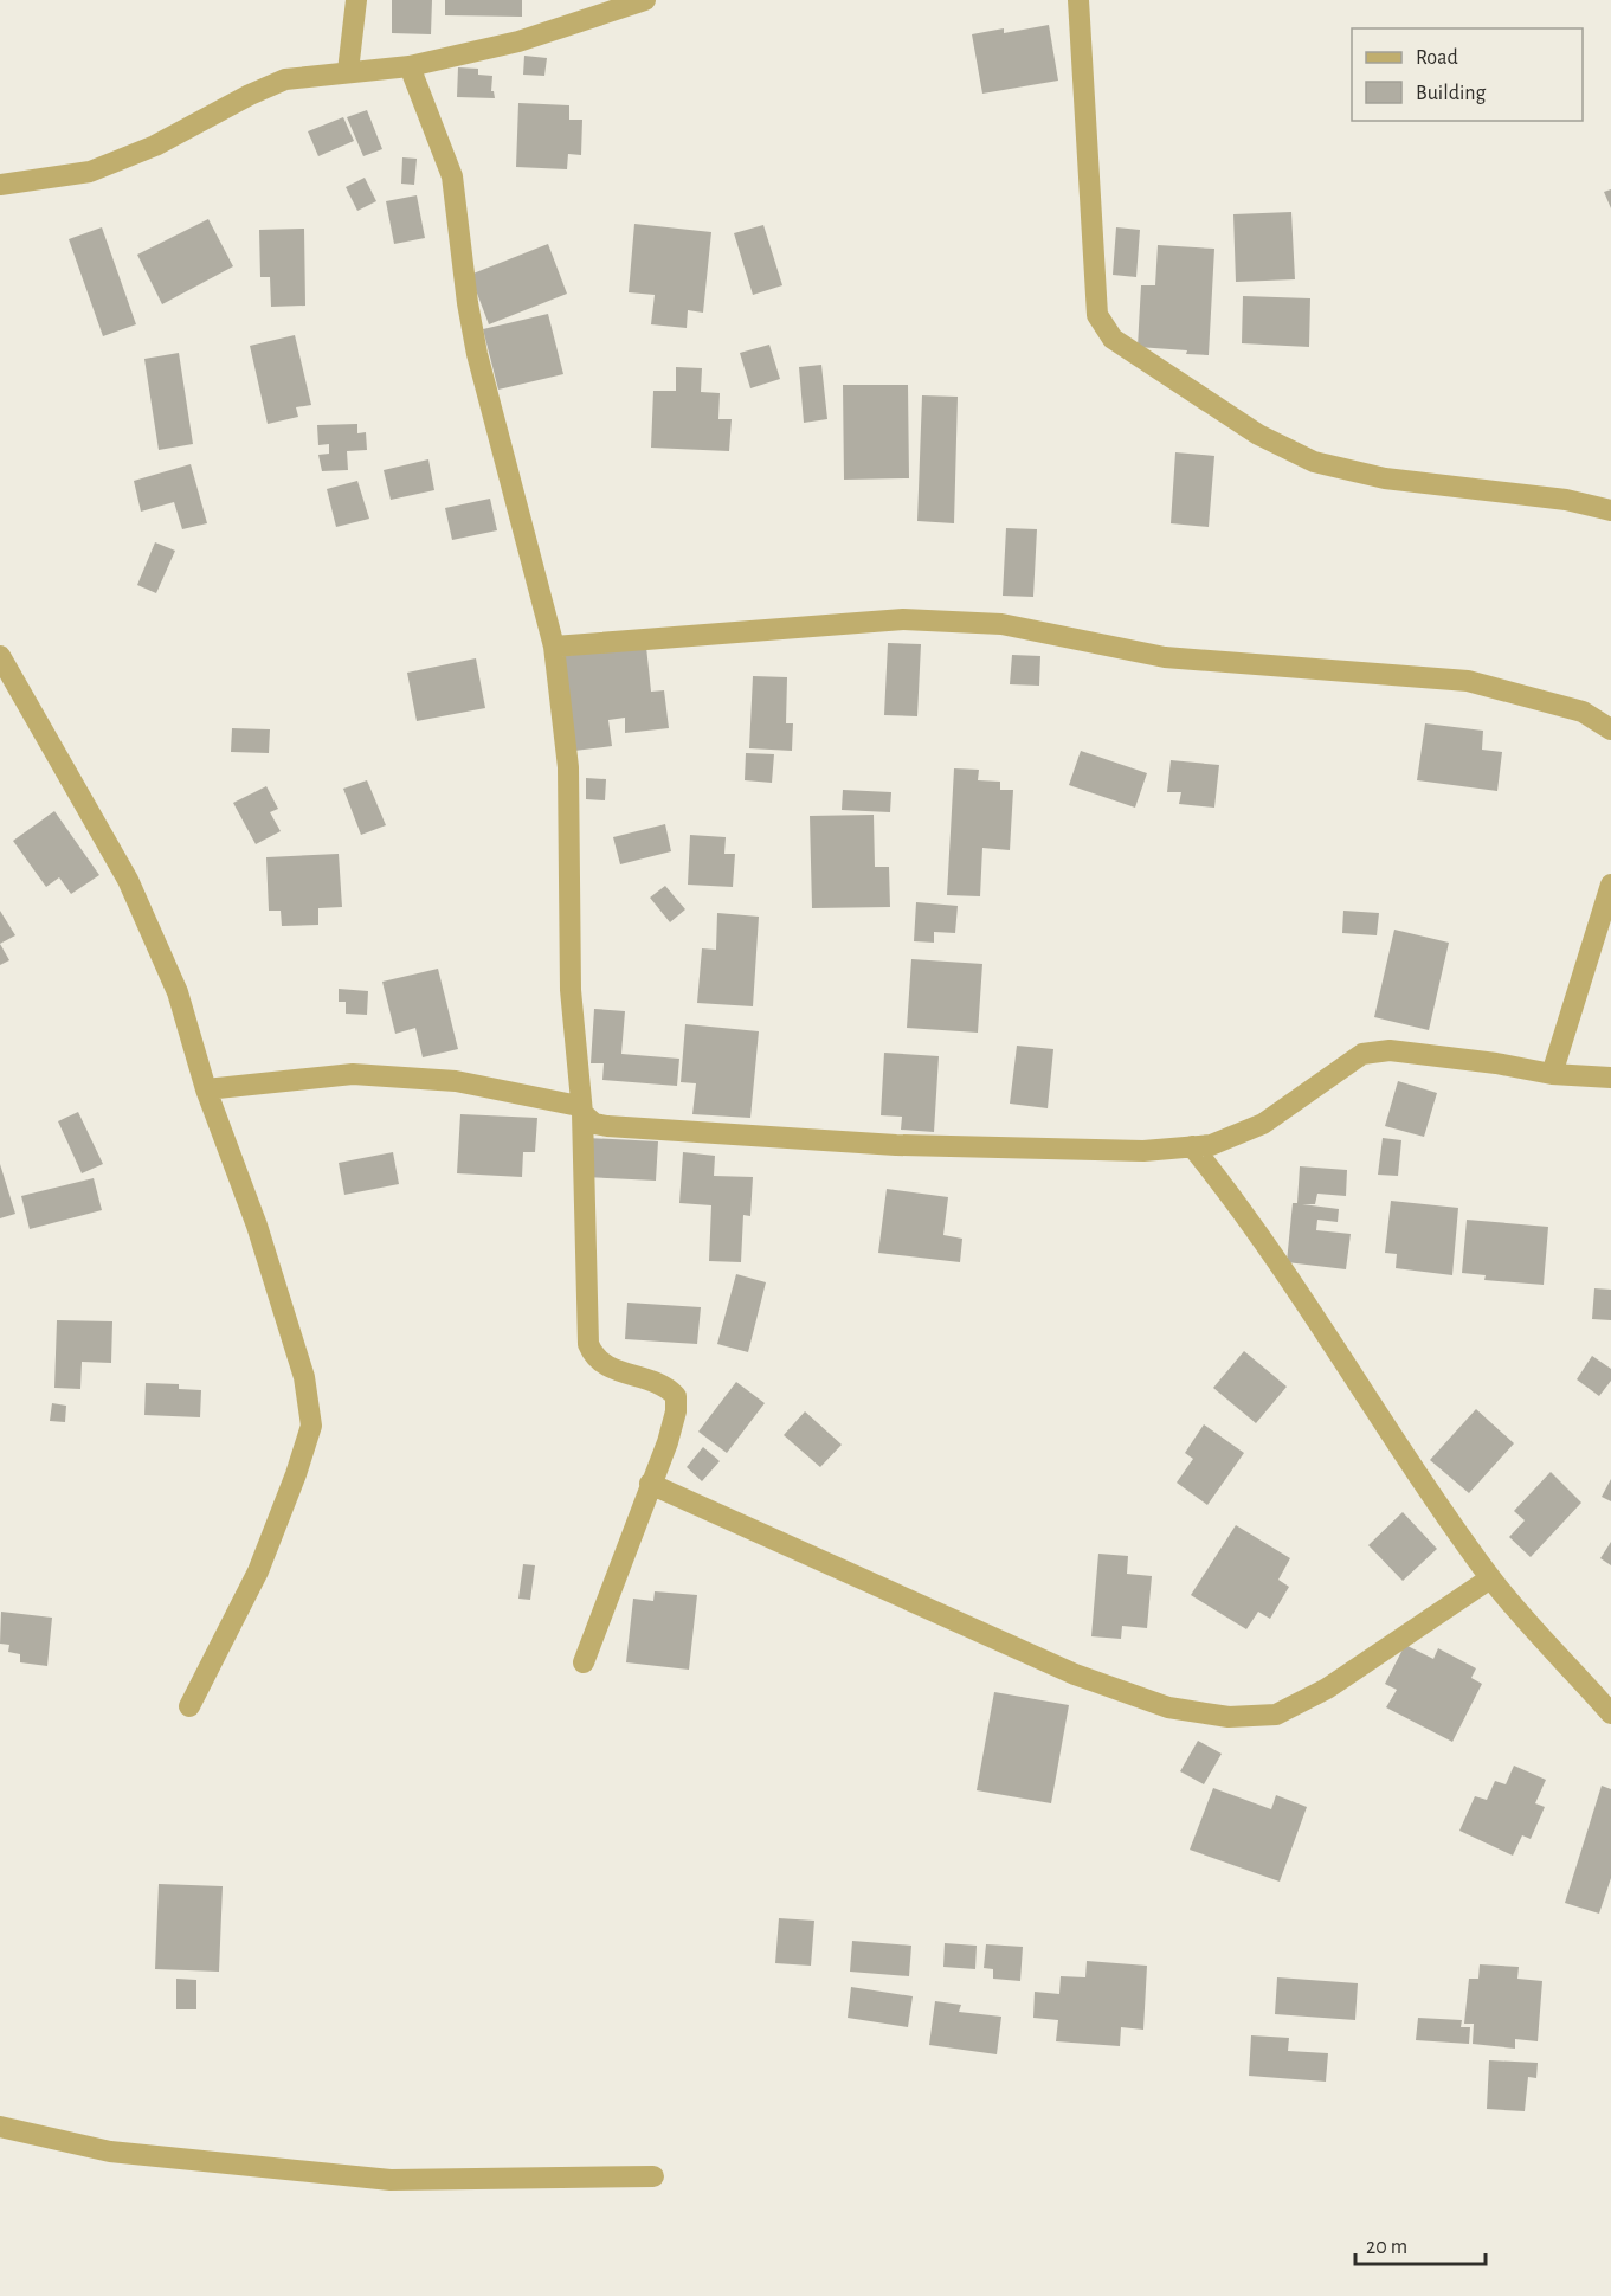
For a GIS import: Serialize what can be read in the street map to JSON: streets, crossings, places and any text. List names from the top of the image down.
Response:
{
  "legend": ["Road", "Building"],
  "scale_bar": "20 m"
}
